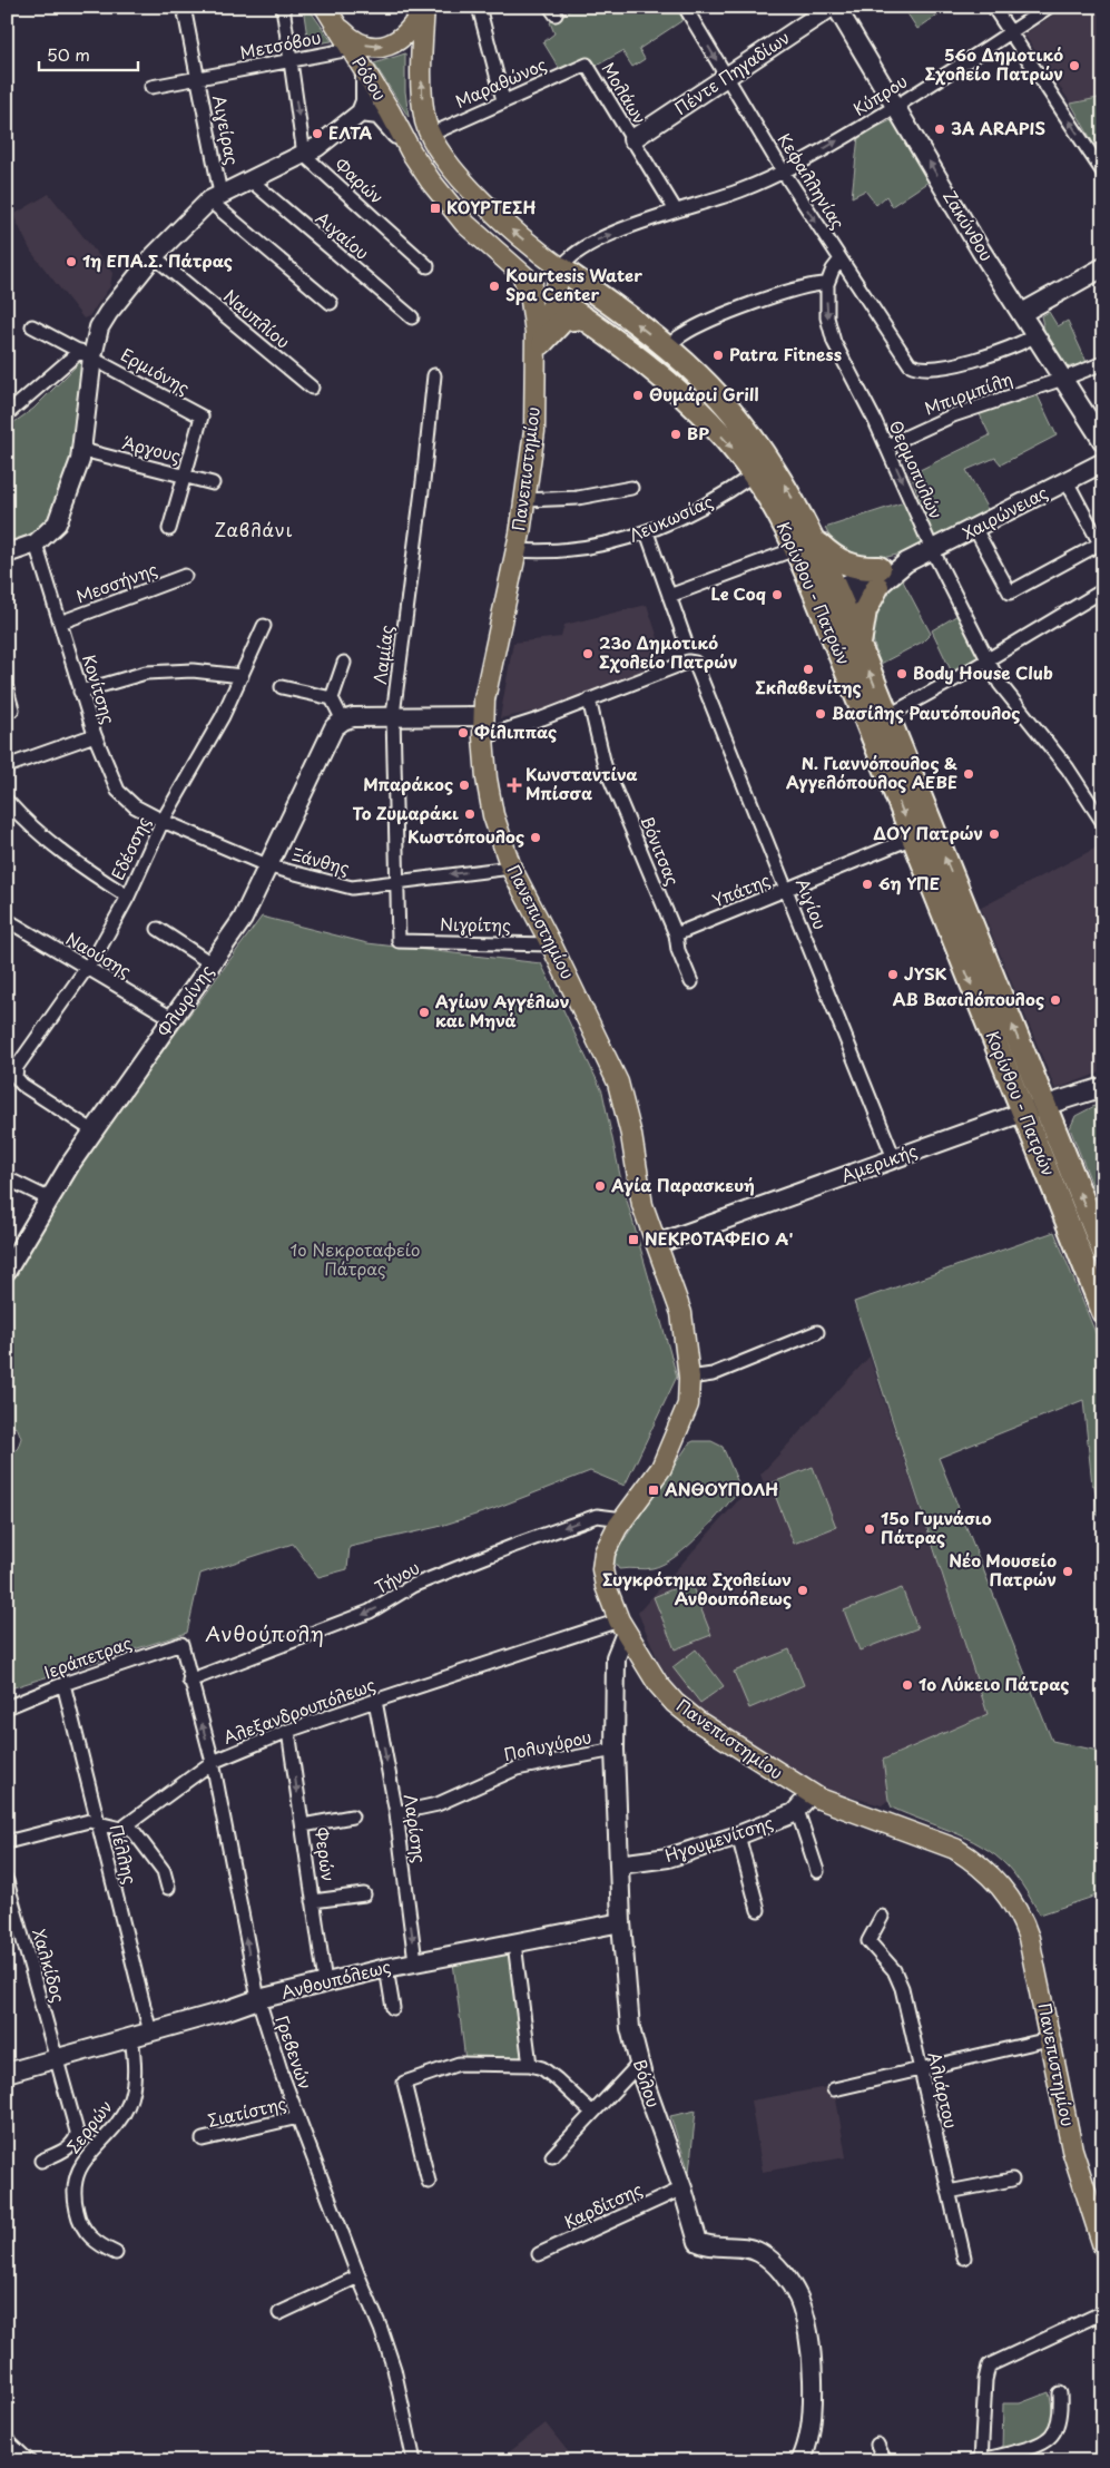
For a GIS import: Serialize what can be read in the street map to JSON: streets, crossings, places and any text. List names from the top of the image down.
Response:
{
  "streets": {
    "highway": ["Κορίνθου - Πατρών"],
    "main road": ["Ρόδου", "Πανεπιστημίου"],
    "street": [
      "Μετσόβου",
      "Πέντε Πηγαδίων",
      "Μαραθώνος",
      "Μολάων",
      "Κύπρου",
      "Αιγείρας",
      "Φαρών",
      "Κεφαλληνίας",
      "Ζακύνθου",
      "Αιγαίου",
      "Ναυπλίου",
      "Ερμιόνης",
      "Μπιρμπίλη",
      "Άργους",
      "Θερμοπυλών",
      "Χαιρώνειας",
      "Λευκωσίας",
      "Μεσσήνης",
      "Λαμίας",
      "Κονίτσης",
      "Εδέσσης",
      "Βόνιτσας",
      "Ξάνθης",
      "Υπάτης",
      "Αιγίου",
      "Νιγρίτης",
      "Ναούσης",
      "Φλωρίνης",
      "Αμερικής",
      "Τήνου",
      "Ιεράπετρας",
      "Αλεξανδρουπόλεως",
      "Πολυγύρου",
      "Λαρίσης",
      "Ηγουμενίτσης",
      "Πέλλης",
      "Φερών",
      "Χαλκίδος",
      "Ανθουπόλεως",
      "Γρεβενών",
      "Βόλου",
      "Αλιάρτου",
      "Σιατίστης",
      "Σερρών",
      "Καρδίτσης"
    ]
  },
  "crossings": [
    ["Μετσόβου", "Ρόδου"],
    ["Μετσόβου", "Αιγείρας"],
    ["Πέντε Πηγαδίων", "Μολάων"],
    ["Πέντε Πηγαδίων", "Κεφαλληνίας"],
    ["Μαραθώνος", "Μολάων"],
    ["Κύπρου", "Κεφαλληνίας"],
    ["Κύπρου", "Ζακύνθου"],
    ["Κεφαλληνίας", "Ζακύνθου"],
    ["Κεφαλληνίας", "Θερμοπυλών"],
    ["Ζακύνθου", "Μπιρμπίλη"],
    ["Ερμιόνης", "Άργους"],
    ["Μπιρμπίλη", "Θερμοπυλών"],
    ["Πανεπιστημίου", "Λευκωσίας"],
    ["Πανεπιστημίου", "Κορίνθου - Πατρών"],
    ["Πανεπιστημίου", "Ξάνθης"],
    ["Πανεπιστημίου", "Νιγρίτης"],
    ["Πανεπιστημίου", "Αμερικής"],
    ["Πανεπιστημίου", "Τήνου"],
    ["Πανεπιστημίου", "Αλεξανδρουπόλεως"],
    ["Πανεπιστημίου", "Ηγουμενίτσης"],
    ["Πανεπιστημίου", "Βόλου"],
    ["Θερμοπυλών", "Χαιρώνειας"],
    ["Χαιρώνειας", "Κορίνθου - Πατρών"],
    ["Λευκωσίας", "Κορίνθου - Πατρών"],
    ["Μεσσήνης", "Κονίτσης"],
    ["Κορίνθου - Πατρών", "Υπάτης"],
    ["Κορίνθου - Πατρών", "Αμερικής"],
    ["Λαμίας", "Ξάνθης"],
    ["Λαμίας", "Νιγρίτης"],
    ["Κονίτσης", "Εδέσσης"],
    ["Κονίτσης", "Ξάνθης"],
    ["Εδέσσης", "Ξάνθης"],
    ["Εδέσσης", "Ναούσης"],
    ["Εδέσσης", "Φλωρίνης"],
    ["Βόνιτσας", "Υπάτης"],
    ["Βόνιτσας", "Αιγίου"],
    ["Ξάνθης", "Φλωρίνης"],
    ["Υπάτης", "Αιγίου"],
    ["Αιγίου", "Αμερικής"],
    ["Ναούσης", "Φλωρίνης"],
    ["Τήνου", "Γρεβενών"],
    ["Ιεράπετρας", "Πέλλης"],
    ["Ιεράπετρας", "Γρεβενών"],
    ["Αλεξανδρουπόλεως", "Λαρίσης"],
    ["Αλεξανδρουπόλεως", "Φερών"],
    ["Αλεξανδρουπόλεως", "Γρεβενών"],
    ["Αλεξανδρουπόλεως", "Βόλου"],
    ["Πολυγύρου", "Λαρίσης"],
    ["Πολυγύρου", "Βόλου"],
    ["Λαρίσης", "Ανθουπόλεως"],
    ["Ηγουμενίτσης", "Βόλου"],
    ["Πέλλης", "Ανθουπόλεως"],
    ["Φερών", "Ανθουπόλεως"],
    ["Χαλκίδος", "Ανθουπόλεως"],
    ["Ανθουπόλεως", "Γρεβενών"],
    ["Ανθουπόλεως", "Βόλου"],
    ["Ανθουπόλεως", "Σερρών"],
    ["Γρεβενών", "Σιατίστης"],
    ["Βόλου", "Καρδίτσης"]
  ],
  "one_way": [
    "Κύπρου",
    "Θερμοπυλών",
    "Τήνου",
    "Λαρίσης",
    "Φερών",
    "Γρεβενών"
  ],
  "districts": ["Ζαβλάνι", "Ανθούπολη"],
  "parks": ["1o Νεκροταφείο Πάτρας"],
  "places": {
    "other": [
      "56ο Δημοτικό Σχολείο Πατρών",
      "3A ARAPIS",
      "ΕΛΤΑ",
      "1η ΕΠΑ.Σ. Πάτρας",
      "Kourtesis Water Spa Center",
      "Patra Fitness",
      "Θυμάριi Grill",
      "BP",
      "Le Coq",
      "23ο Δημοτικό Σχολείο Πατρών",
      "Σκλαβενίτης",
      "Body House Club",
      "Βασίλης Ραυτόπουλος",
      "Φίλιππας",
      "Ν. Γιαννόπουλος & Αγγελόπουλος ΑΕΒΕ",
      "Μπαράκος",
      "Το Ζυμαράκι",
      "ΔΟΥ Πατρών",
      "Κωστόπουλος",
      "6η ΥΠΕ",
      "JYSK",
      "ΑΒ Βασιλόπουλος",
      "Αγίων Αγγέλων και Μηνά",
      "Αγία Παρασκευή",
      "15ο Γυμνάσιο Πάτρας",
      "Νέο Μουσείο Πατρών",
      "Συγκρότημα Σχολείων Ανθουπόλεως",
      "1ο Λύκειο Πάτρας"
    ],
    "transit": ["ΚΟΥΡΤΕΣΗ", "ΝΕΚΡΟΤΑΦΕΙΟ Α'", "ΑΝΘΟΥΠΟΛΗ"],
    "health": ["Κωνσταντίνα Μπίσσα"]
  },
  "scale_bar": "50 m"
}
